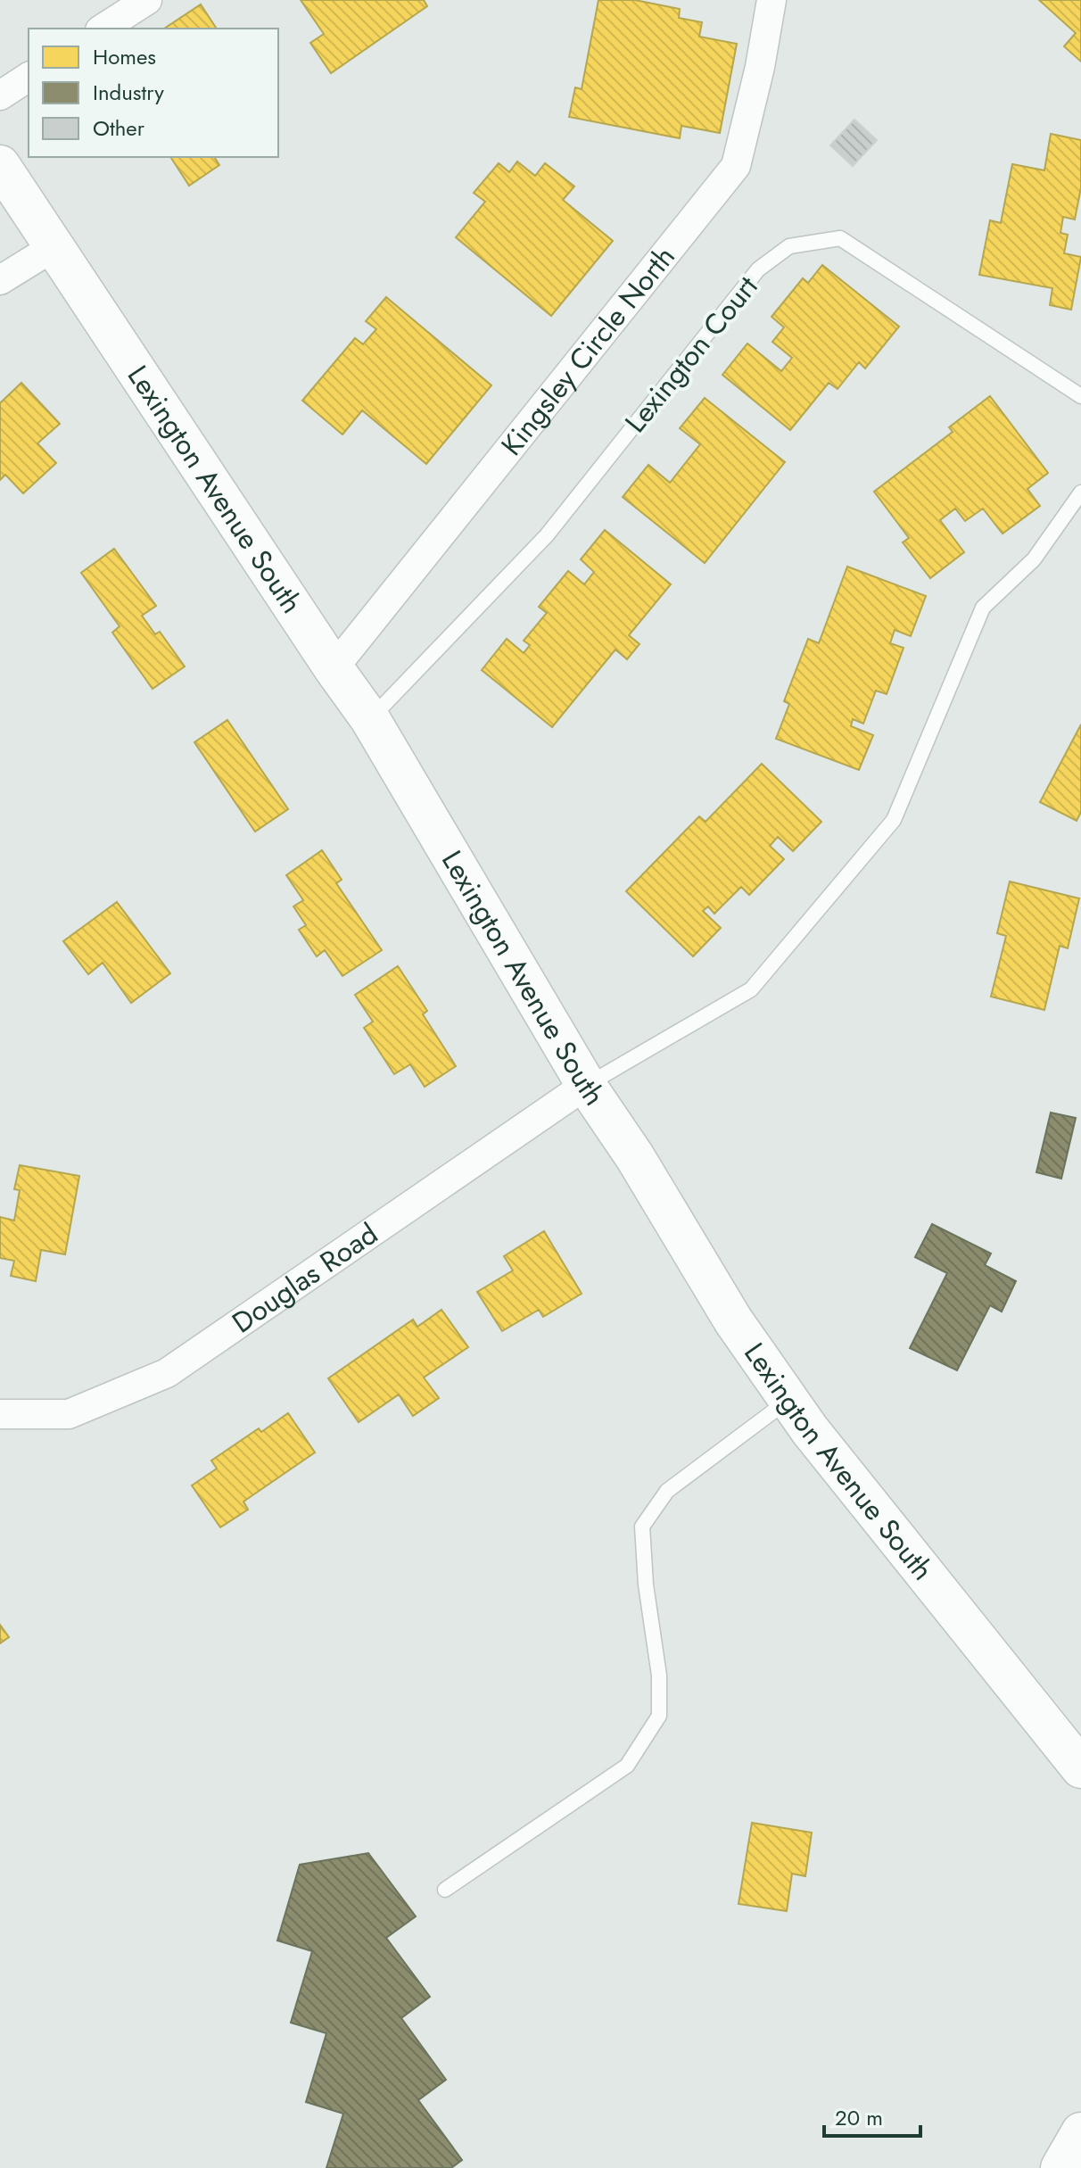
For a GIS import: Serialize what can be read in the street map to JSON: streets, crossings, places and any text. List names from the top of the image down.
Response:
{
  "streets": {
    "street": ["Kingsley Circle North", "Lexington Avenue South", "Douglas Road"],
    "lane": ["Lexington Court"]
  },
  "crossings": [
    ["Kingsley Circle North", "Lexington Avenue South"],
    ["Lexington Court", "Lexington Avenue South"],
    ["Lexington Avenue South", "Douglas Road"]
  ],
  "legend": ["Homes", "Industry", "Other"],
  "scale_bar": "20 m"
}
